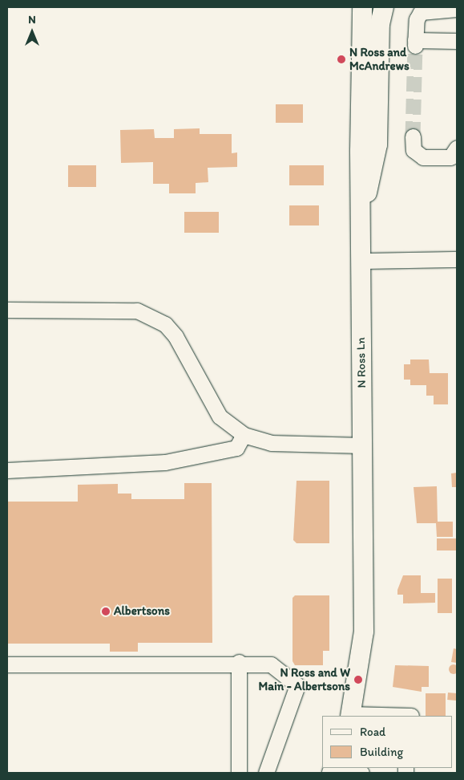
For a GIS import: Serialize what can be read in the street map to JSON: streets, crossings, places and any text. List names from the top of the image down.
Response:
{
  "streets": {
    "main road": ["N Ross Ln"]
  },
  "places": ["N Ross and McAndrews", "Albertsons", "N Ross and W Main - Albertsons"],
  "legend": ["Road", "Building"],
  "north": "top"
}
